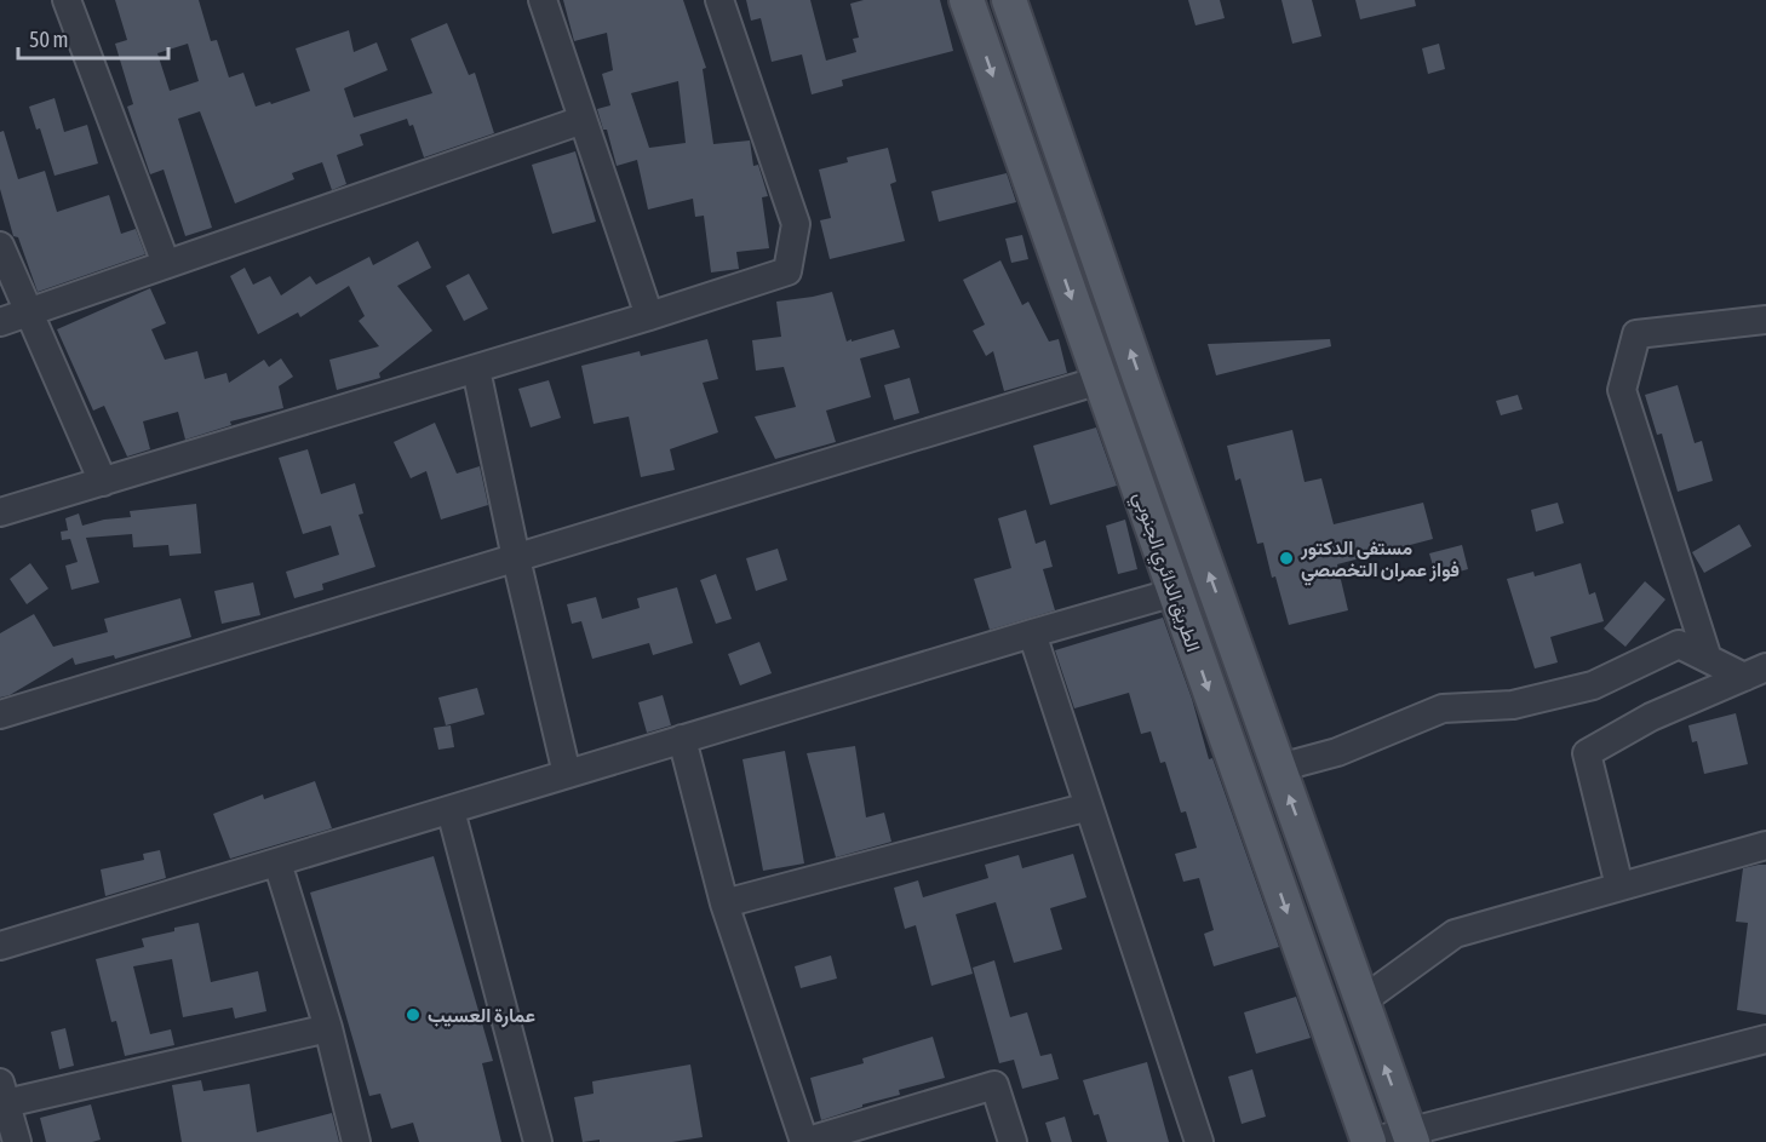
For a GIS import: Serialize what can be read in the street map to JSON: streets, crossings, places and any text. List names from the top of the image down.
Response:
{
  "streets": {
    "main road": ["الطريق الدائري الجنوبي"]
  },
  "places": ["مستفى الدكتور فواز عمران التخصصي", "عمارة العسيب"],
  "scale_bar": "50 m"
}
